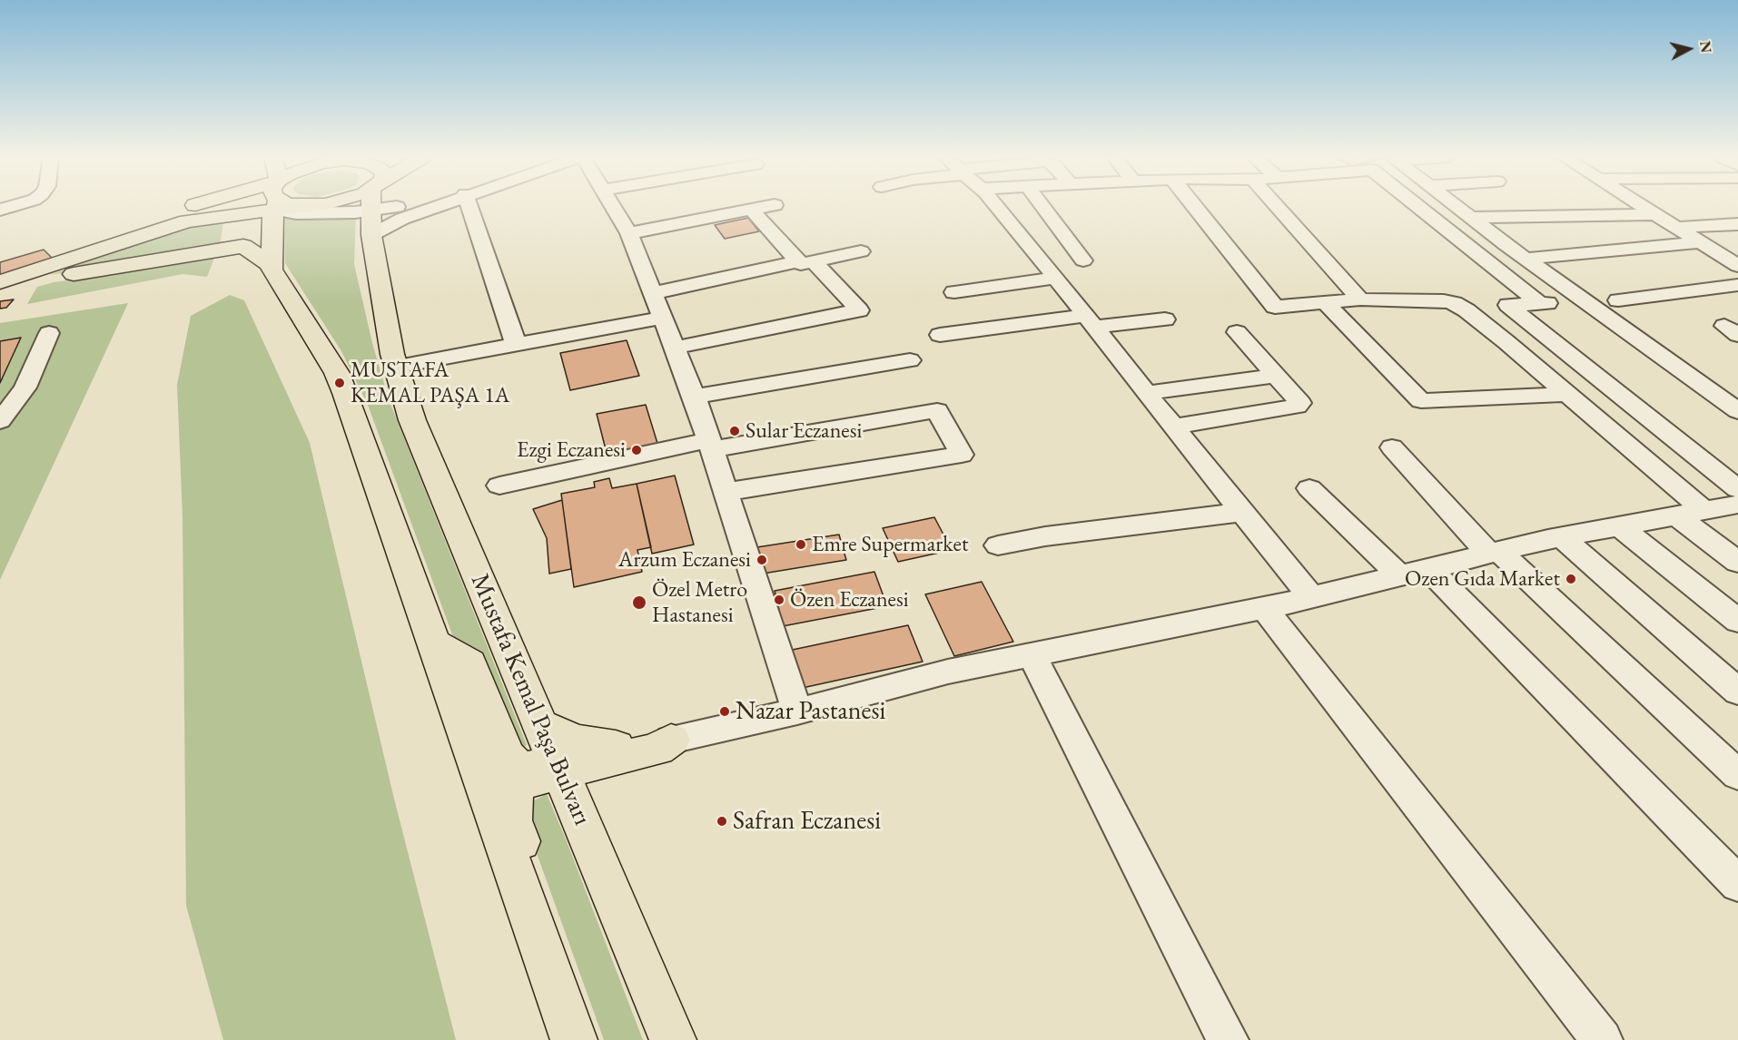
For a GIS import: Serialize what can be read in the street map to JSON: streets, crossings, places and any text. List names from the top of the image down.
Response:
{
  "streets": {
    "main road": ["Mustafa Kemal Paşa Bulvarı"]
  },
  "places": [
    "MUSTAFA KEMAL PAŞA 1A",
    "Sular Eczanesi",
    "Ezgi Eczanesi",
    "Emre Supermarket",
    "Arzum Eczanesi",
    "Ozen Gıda Market",
    "Özen Eczanesi",
    "Özel Metro Hastanesi",
    "Nazar Pastanesi",
    "Safran Eczanesi"
  ],
  "north": "right"
}
